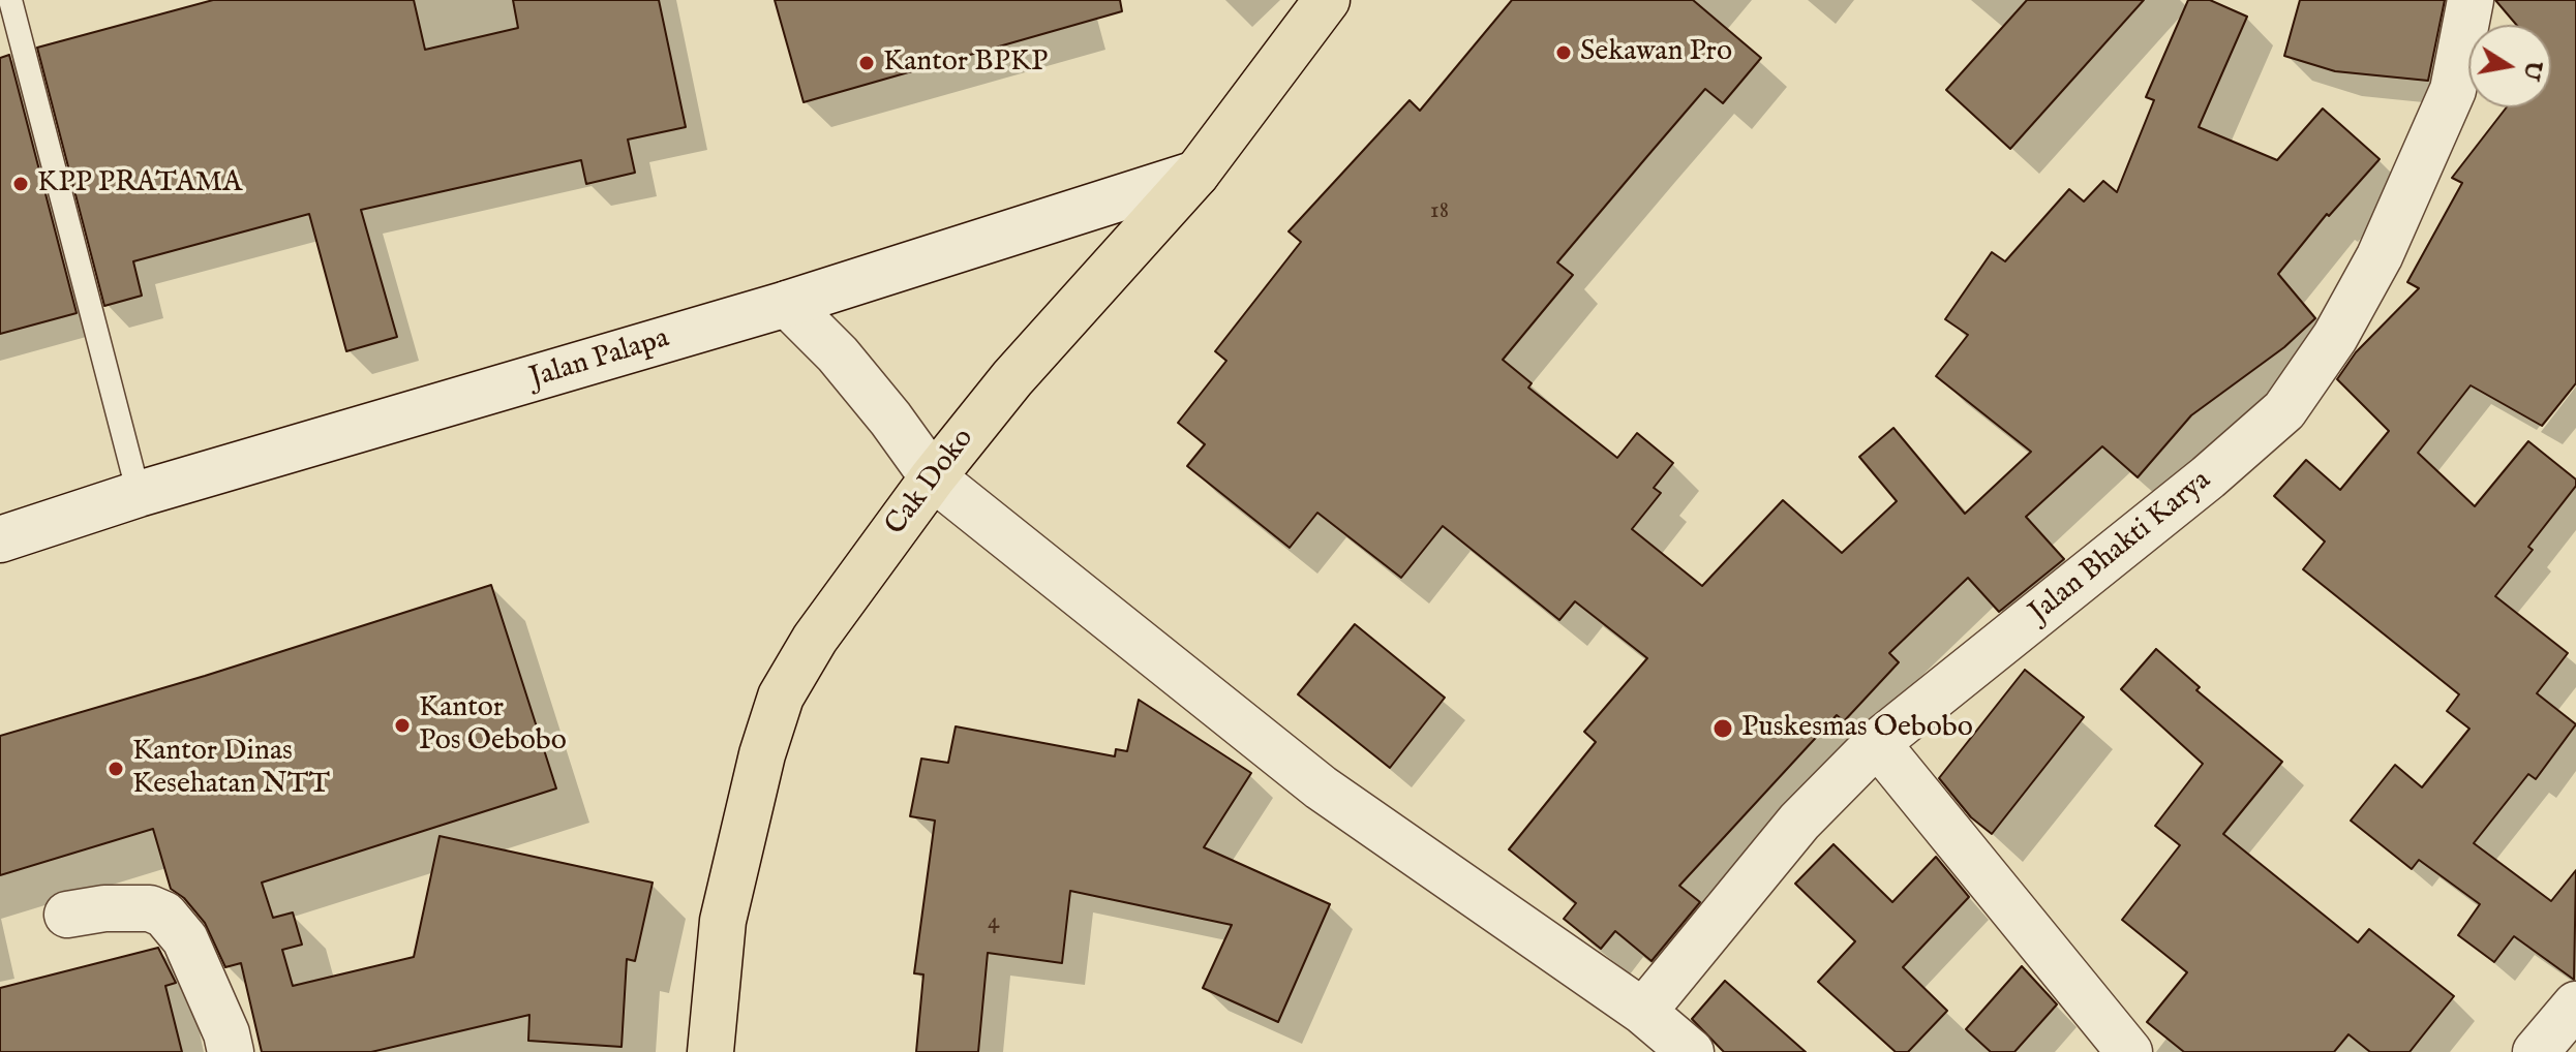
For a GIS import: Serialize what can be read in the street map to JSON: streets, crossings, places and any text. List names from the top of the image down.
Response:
{
  "streets": {
    "main road": ["Cak Doko"],
    "street": ["Jalan Palapa", "Jalan Bhakti Karya"]
  },
  "crossings": [
    ["Jalan Palapa", "Cak Doko"]
  ],
  "places": [
    "Sekawan Pro",
    "Kantor BPKP",
    "KPP PRATAMA",
    "Kantor Pos Oebobo",
    "Puskesmas Oebobo",
    "Kantor Dinas Kesehatan NTT"
  ],
  "house_numbers": ["18", "4"],
  "north": "right"
}
